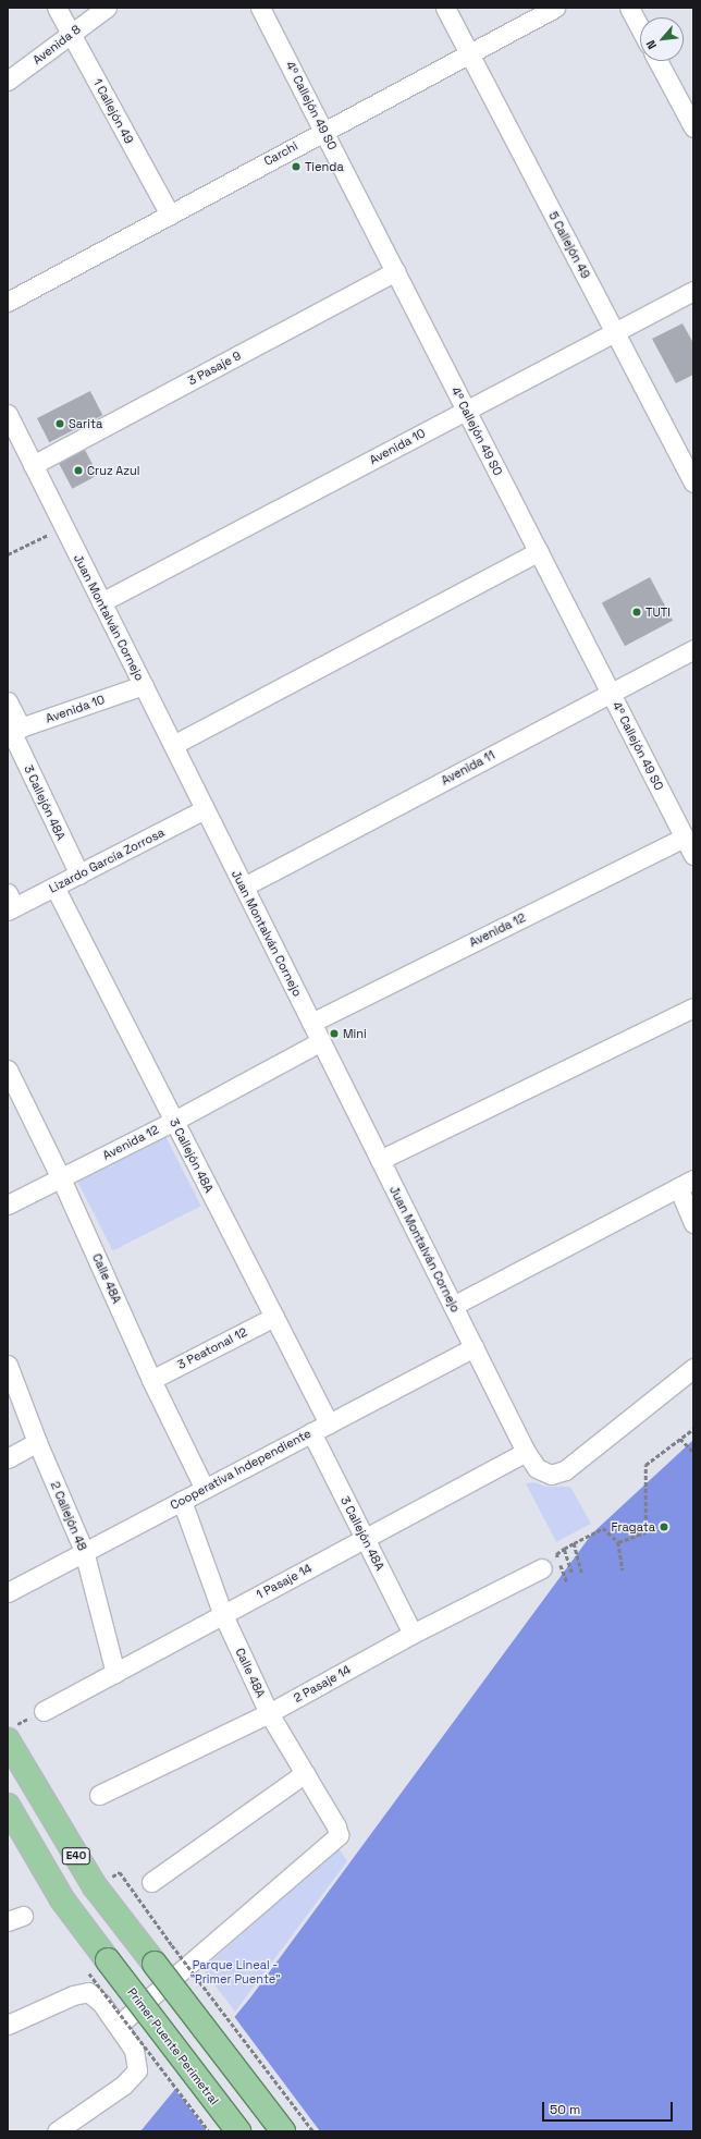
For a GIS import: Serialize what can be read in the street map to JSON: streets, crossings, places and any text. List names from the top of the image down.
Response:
{
  "streets": {
    "highway": ["E40", "Primer Puente Perimetral"],
    "street": [
      "Avenida 8",
      "4º Callejón 49 SO",
      "1 Callejón 49",
      "Carchi",
      "5 Callejón 49",
      "3 Pasaje 9",
      "Avenida 10",
      "Juan Montalván Cornejo",
      "Avenida 11",
      "3 Callejón 48A",
      "Lizardo García Zorrosa",
      "Avenida 12",
      "Calle 48A",
      "3 Peatonal 12",
      "Cooperativa Independiente",
      "2 Callejón 48",
      "1 Pasaje 14",
      "2 Pasaje 14"
    ]
  },
  "crossings": [
    ["Avenida 8", "1 Callejón 49"],
    ["4º Callejón 49 SO", "Carchi"],
    ["4º Callejón 49 SO", "3 Pasaje 9"],
    ["4º Callejón 49 SO", "Avenida 10"],
    ["4º Callejón 49 SO", "Avenida 11"],
    ["4º Callejón 49 SO", "Avenida 12"],
    ["1 Callejón 49", "Carchi"],
    ["Carchi", "5 Callejón 49"],
    ["5 Callejón 49", "Avenida 10"],
    ["3 Pasaje 9", "Juan Montalván Cornejo"],
    ["Avenida 10", "Juan Montalván Cornejo"],
    ["Avenida 10", "3 Callejón 48A"],
    ["Juan Montalván Cornejo", "Avenida 11"],
    ["Juan Montalván Cornejo", "Lizardo García Zorrosa"],
    ["Juan Montalván Cornejo", "Avenida 12"],
    ["Juan Montalván Cornejo", "Cooperativa Independiente"],
    ["Juan Montalván Cornejo", "1 Pasaje 14"],
    ["3 Callejón 48A", "Lizardo García Zorrosa"],
    ["3 Callejón 48A", "Avenida 12"],
    ["3 Callejón 48A", "3 Peatonal 12"],
    ["3 Callejón 48A", "Cooperativa Independiente"],
    ["3 Callejón 48A", "1 Pasaje 14"],
    ["3 Callejón 48A", "2 Pasaje 14"],
    ["Avenida 12", "Calle 48A"],
    ["Calle 48A", "3 Peatonal 12"],
    ["Calle 48A", "Cooperativa Independiente"],
    ["Calle 48A", "1 Pasaje 14"],
    ["Calle 48A", "2 Pasaje 14"],
    ["Cooperativa Independiente", "2 Callejón 48"],
    ["2 Callejón 48", "1 Pasaje 14"],
    ["E40", "Primer Puente Perimetral"]
  ],
  "parks": ["Parque Lineal - \"Primer Puente\""],
  "places": [
    "Tienda",
    "Sarita",
    "Cruz Azul",
    "TUTI",
    "Mini",
    "Fragata"
  ],
  "scale_bar": "50 m",
  "north": "bottom left"
}
